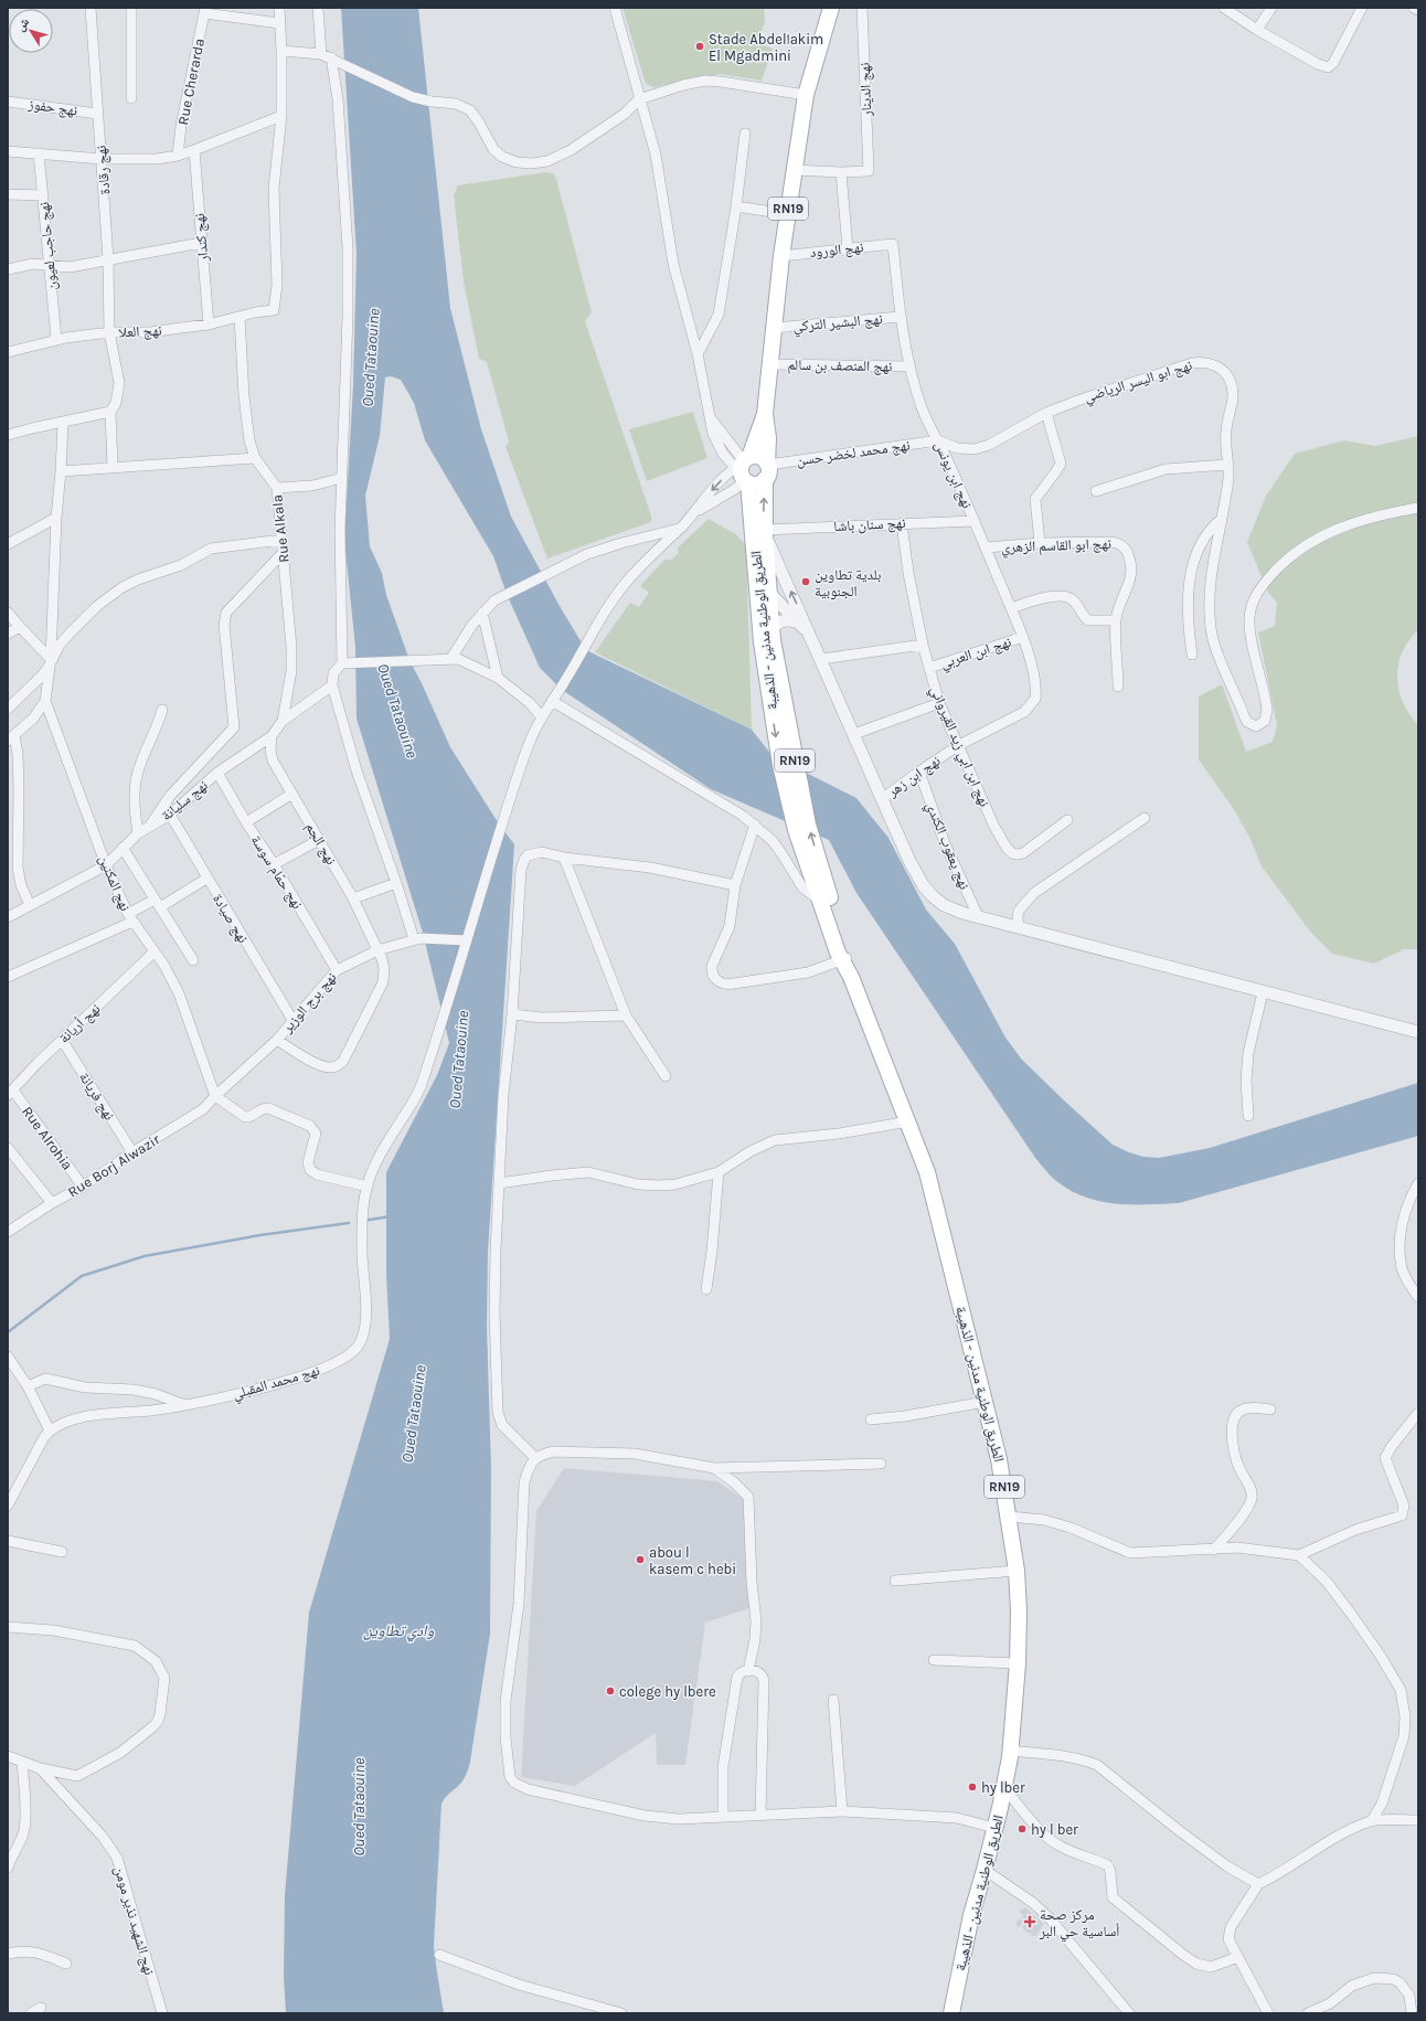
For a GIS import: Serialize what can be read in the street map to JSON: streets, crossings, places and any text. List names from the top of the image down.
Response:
{
  "streets": {
    "main road": ["RN19", "الطريق الوطنية مدنين - الذهيبة"],
    "street": [
      "Rue Cherarda",
      "نهج الدينار",
      "نهج حفوز",
      "نهج رقادة",
      "نهج كندار",
      "نهج حاجب لعيون",
      "نهج الورود",
      "نهج البشير التركي",
      "نهج العلا",
      "نهج المنصف بن سالم",
      "نهج ابو اليسر الرياضي",
      "نهج محمد لخضر حسن",
      "نهج ابن يونس",
      "نهج سنان باشا",
      "Rue Alkala",
      "نهج ابو القاسم الزهري",
      "نهج ابن العربي",
      "نهج ابن ابي زيد القيرواني",
      "نهج ابن زهر",
      "نهج سليانة",
      "نهج الجم",
      "نهج يعقوب الكندي",
      "نهج حمّام سوسة",
      "نهج المكنين",
      "نهج صيادة",
      "نهج برج الوزير",
      "نهج أريانة",
      "نهج فريانة",
      "Rue Alrohia",
      "Rue Borj Alwazir",
      "نهج محمد المقبلي",
      "نهج الشهيد نذير مومن"
    ]
  },
  "crossings": [
    ["نهج حفوز", "نهج رقادة"],
    ["نهج رقادة", "نهج العلا"],
    ["نهج كندار", "نهج العلا"],
    ["نهج حاجب لعيون", "نهج العلا"],
    ["نهج الورود", "نهج ابن يونس"],
    ["نهج الورود", "الطريق الوطنية مدنين - الذهيبة"],
    ["نهج البشير التركي", "نهج ابن يونس"],
    ["نهج البشير التركي", "الطريق الوطنية مدنين - الذهيبة"],
    ["نهج العلا", "Rue Alkala"],
    ["نهج المنصف بن سالم", "نهج ابن يونس"],
    ["نهج المنصف بن سالم", "الطريق الوطنية مدنين - الذهيبة"],
    ["نهج ابو اليسر الرياضي", "نهج محمد لخضر حسن"],
    ["نهج ابو اليسر الرياضي", "نهج ابن يونس"],
    ["نهج محمد لخضر حسن", "نهج ابن يونس"],
    ["نهج محمد لخضر حسن", "الطريق الوطنية مدنين - الذهيبة"],
    ["نهج ابن يونس", "نهج سنان باشا"],
    ["نهج ابن يونس", "نهج ابو القاسم الزهري"],
    ["نهج ابن يونس", "نهج ابن العربي"],
    ["نهج ابن يونس", "نهج ابن زهر"],
    ["نهج سنان باشا", "الطريق الوطنية مدنين - الذهيبة"],
    ["نهج سنان باشا", "نهج ابن ابي زيد القيرواني"],
    ["Rue Alkala", "نهج سليانة"],
    ["نهج ابن العربي", "نهج ابن ابي زيد القيرواني"],
    ["نهج ابن ابي زيد القيرواني", "نهج ابن زهر"],
    ["نهج ابن زهر", "نهج يعقوب الكندي"],
    ["نهج سليانة", "نهج الجم"],
    ["نهج سليانة", "نهج حمّام سوسة"],
    ["نهج سليانة", "نهج المكنين"],
    ["نهج سليانة", "نهج صيادة"],
    ["نهج الجم", "نهج برج الوزير"],
    ["نهج حمّام سوسة", "نهج برج الوزير"],
    ["نهج المكنين", "نهج برج الوزير"],
    ["نهج المكنين", "نهج أريانة"],
    ["نهج المكنين", "Rue Borj Alwazir"],
    ["نهج صيادة", "نهج برج الوزير"],
    ["نهج برج الوزير", "Rue Borj Alwazir"],
    ["نهج برج الوزير", "نهج محمد المقبلي"],
    ["نهج أريانة", "نهج فريانة"],
    ["نهج أريانة", "Rue Alrohia"],
    ["نهج فريانة", "Rue Borj Alwazir"],
    ["Rue Alrohia", "Rue Borj Alwazir"]
  ],
  "water": ["Oued Tataouine", "وادي تطاوين"],
  "places": {
    "other": [
      "Stade Abdelاakim El Mgadmini",
      "بلدية تطاوين الجنوبية",
      "abou l kasem c hebi",
      "colege hy lbere",
      "hy lber",
      "hy l ber"
    ],
    "health": ["مركز صحة أساسية حي البر"]
  },
  "north": "top left"
}
